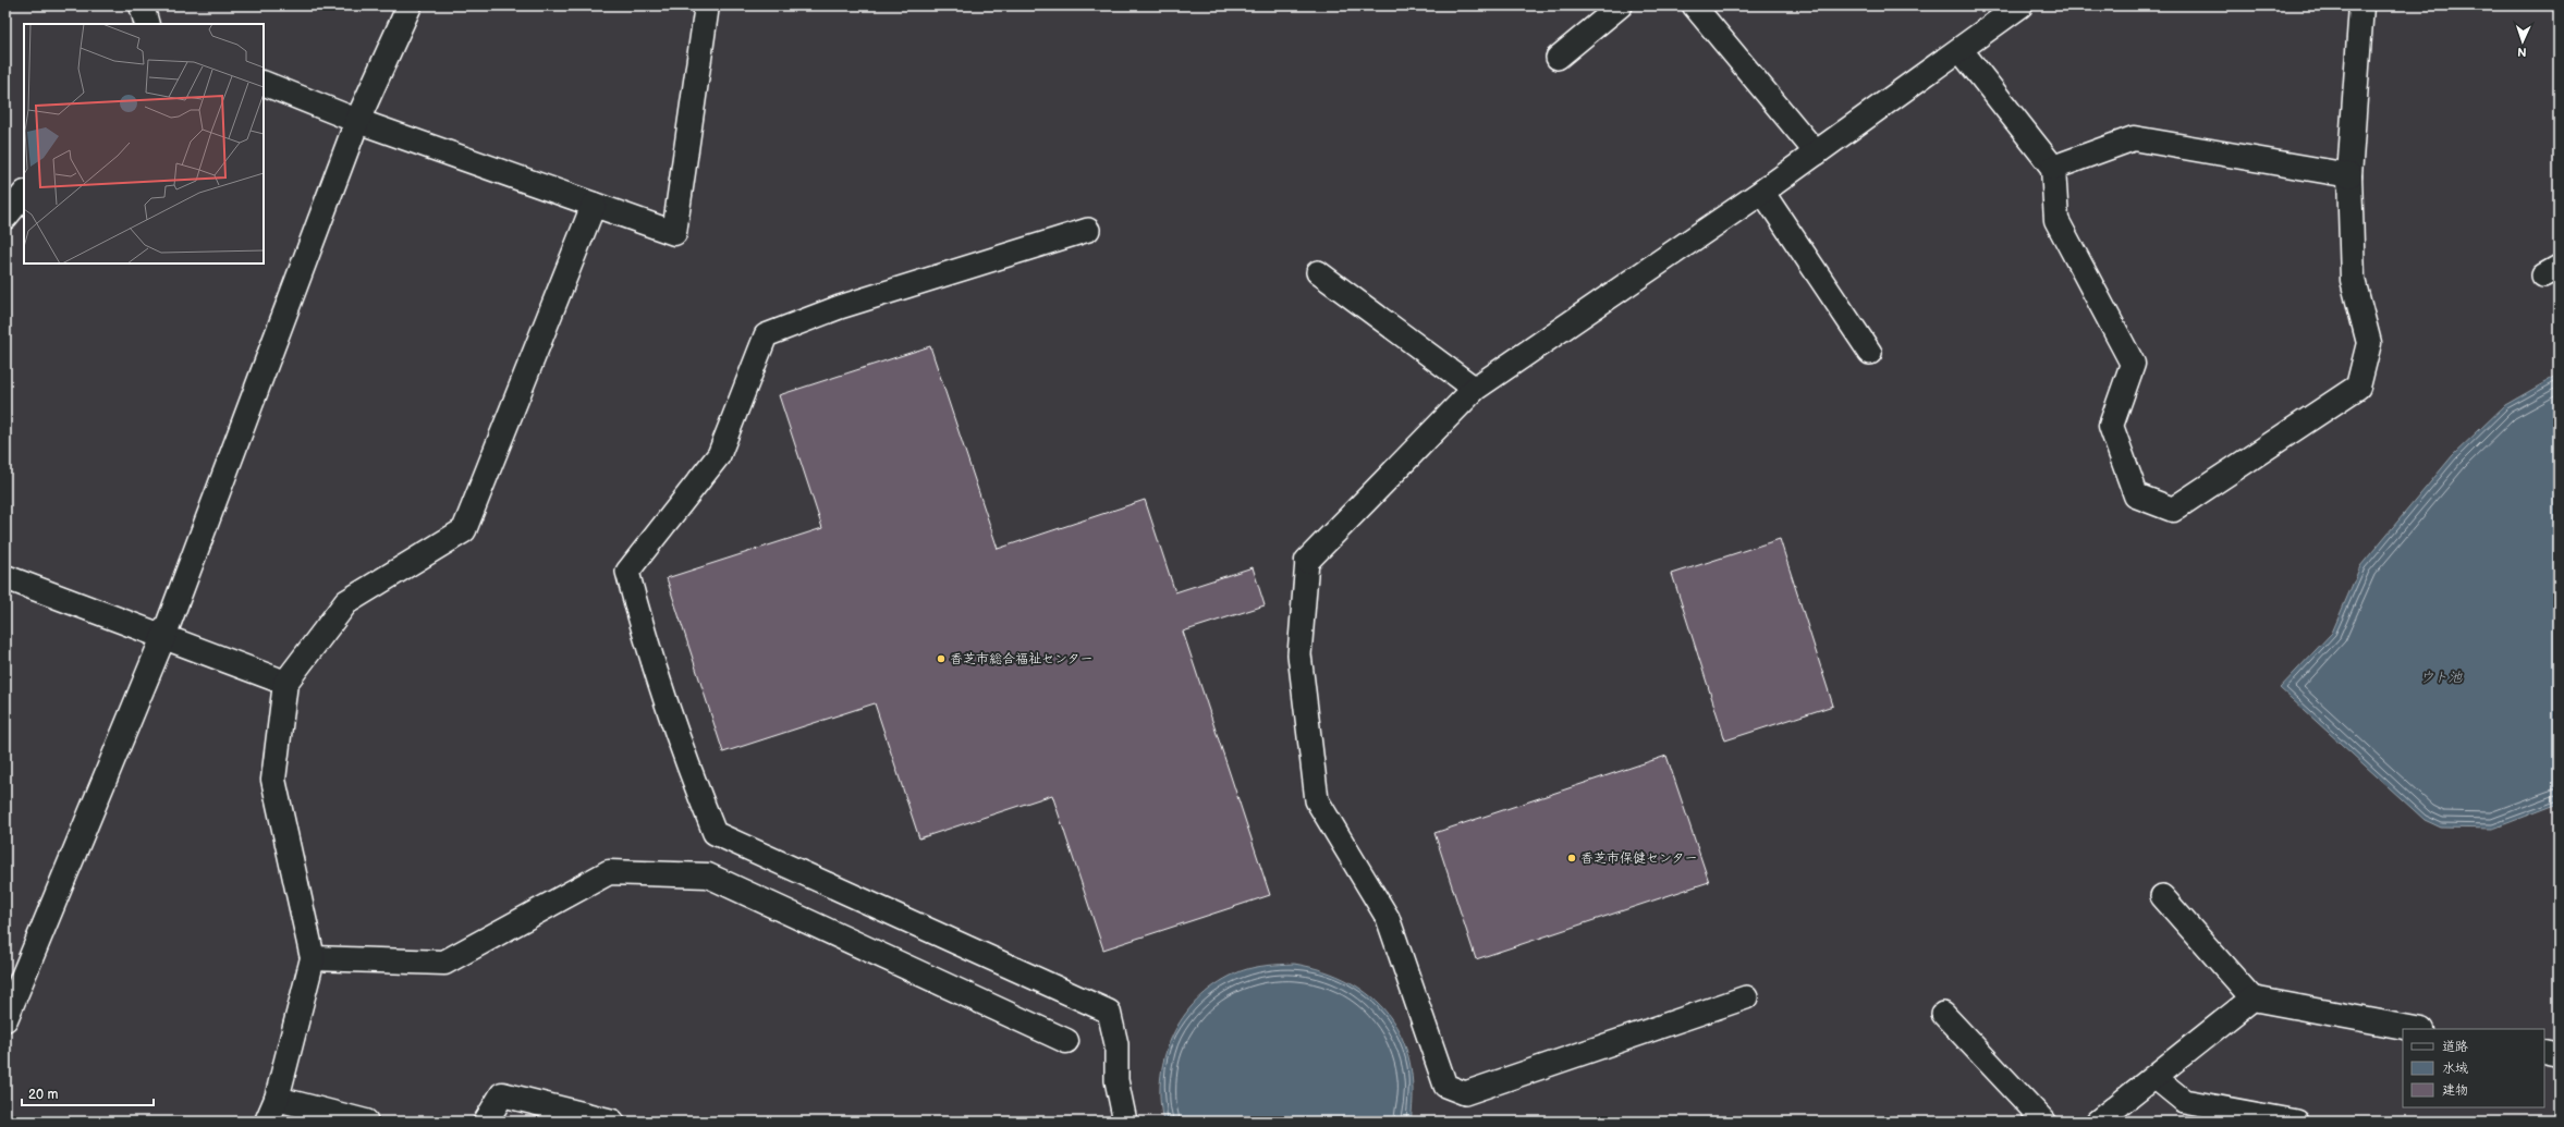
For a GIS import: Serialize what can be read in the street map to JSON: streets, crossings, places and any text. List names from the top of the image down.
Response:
{
  "water": ["ウト池"],
  "places": ["香芝市総合福祉センター", "香芝市保健センター"],
  "legend": ["道路", "水域", "建物"],
  "scale_bar": "20 m",
  "north": "bottom"
}
